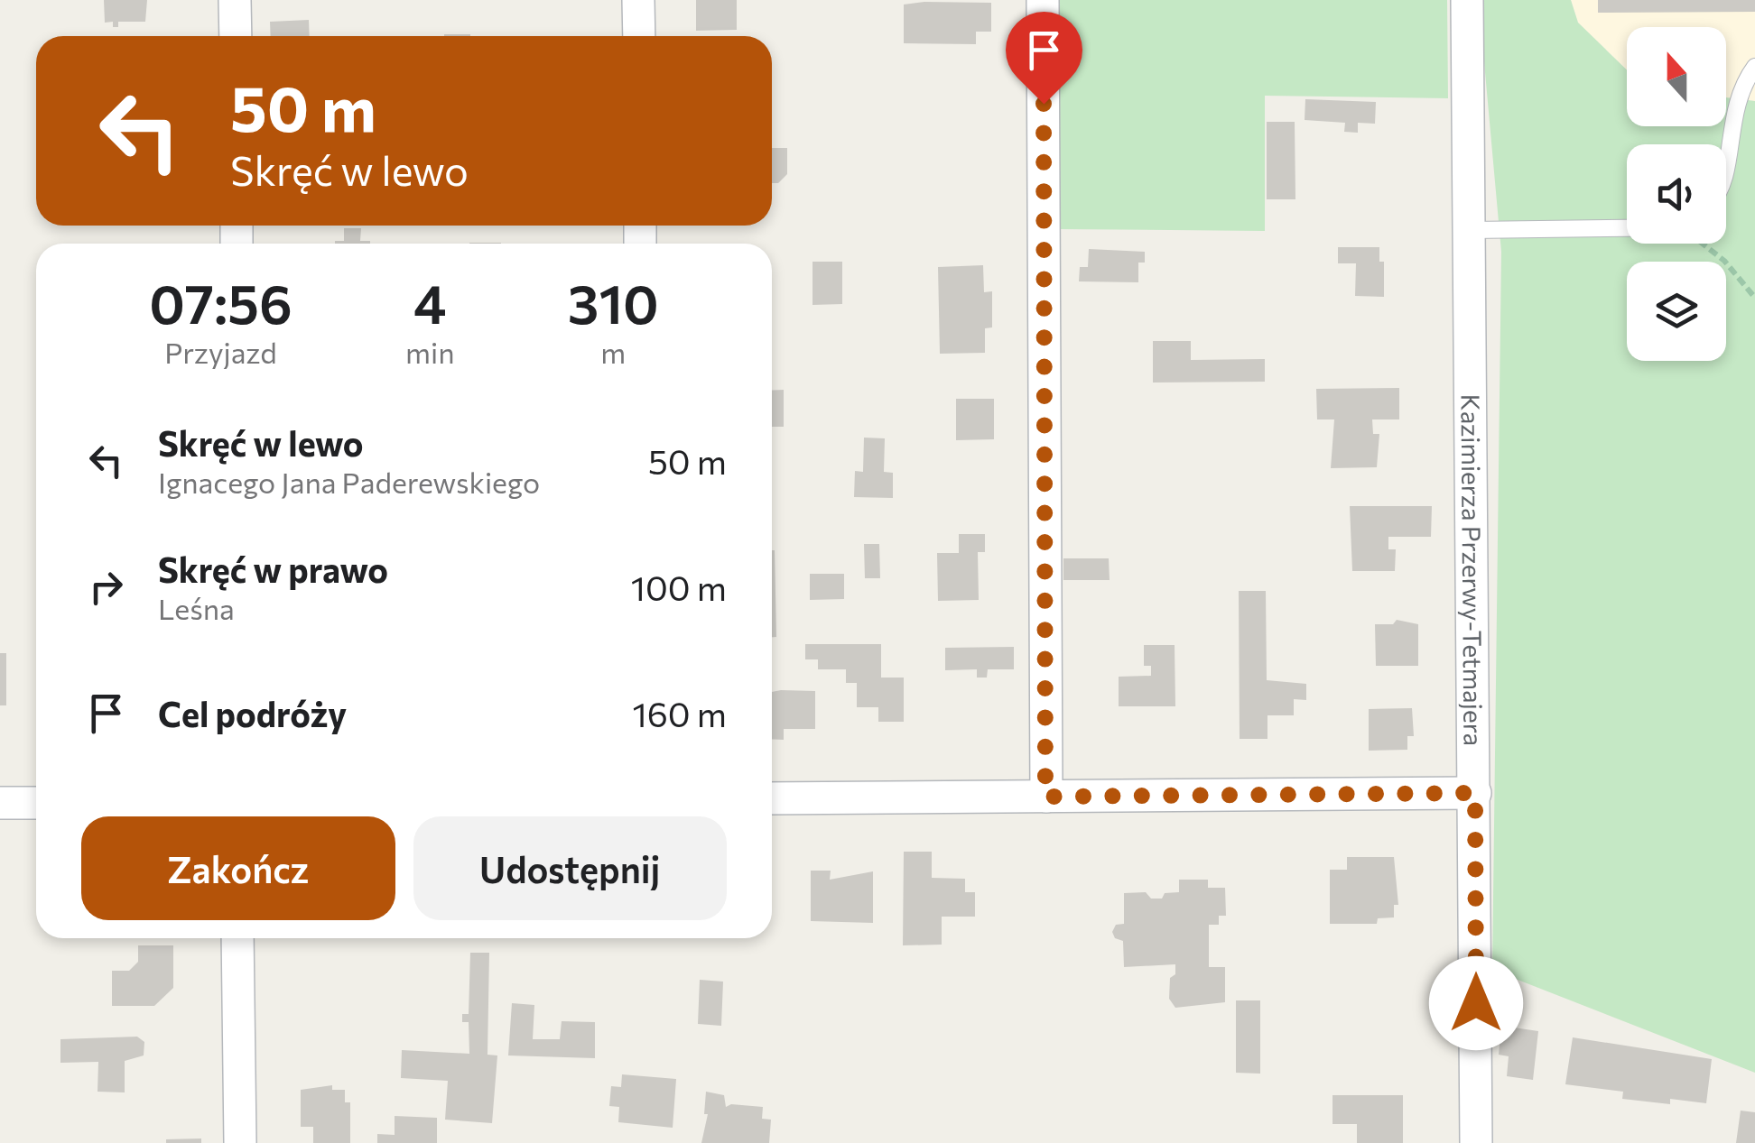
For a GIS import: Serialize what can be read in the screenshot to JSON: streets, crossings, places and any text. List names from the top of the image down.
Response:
{
  "streets": {
    "street": ["Kazimierza Przerwy-Tetmajera"]
  },
  "north": "top",
  "page": {
    "turn": ["50 m", "Skręć w lewo"],
    "eta": [
      "07:56",
      "Przyjazd",
      "4",
      "min",
      "310",
      "m"
    ],
    "list": [
      {
        "name": "Skręć w lewo",
        "note": "Ignacego Jana Paderewskiego",
        "value": "50 m"
      },
      {
        "name": "Skręć w prawo",
        "note": "Leśna",
        "value": "100 m"
      },
      {
        "name": "Cel podróży",
        "value": "160 m"
      }
    ],
    "buttons": ["Zakończ", "Udostępnij"]
  }
}
